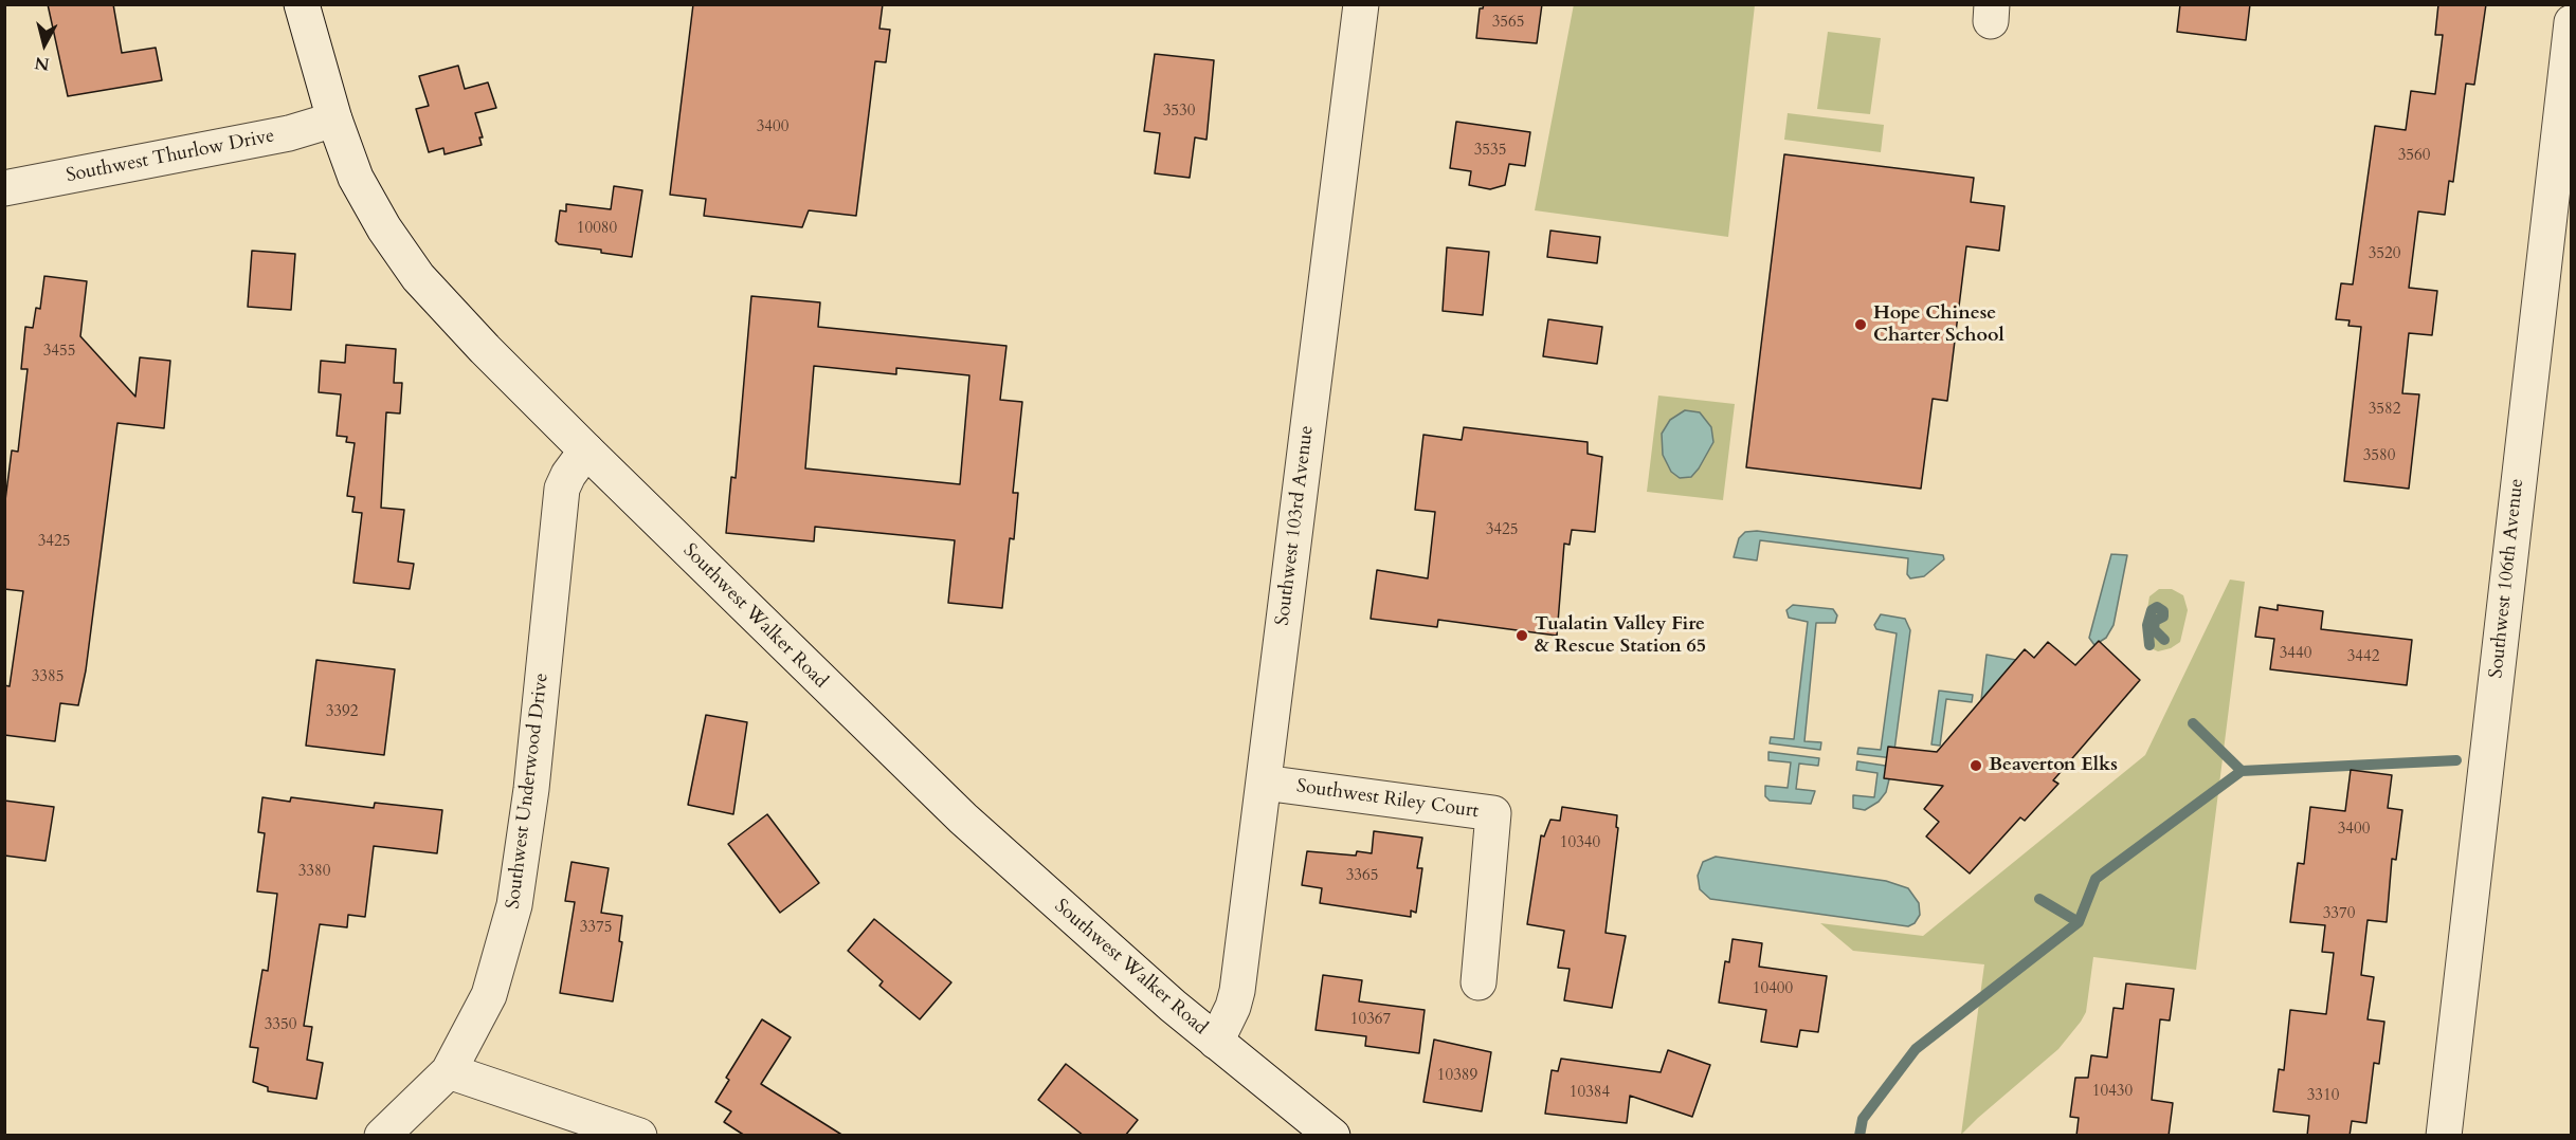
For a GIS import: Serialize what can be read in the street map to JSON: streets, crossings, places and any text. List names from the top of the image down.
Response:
{
  "streets": {
    "street": [
      "Southwest Thurlow Drive",
      "Southwest 103rd Avenue",
      "Southwest 106th Avenue",
      "Southwest Walker Road",
      "Southwest Underwood Drive",
      "Southwest Riley Court"
    ]
  },
  "crossings": [
    ["Southwest Thurlow Drive", "Southwest Walker Road"],
    ["Southwest 103rd Avenue", "Southwest Walker Road"],
    ["Southwest 103rd Avenue", "Southwest Riley Court"],
    ["Southwest Walker Road", "Southwest Underwood Drive"]
  ],
  "places": ["Hope Chinese Charter School", "Tualatin Valley Fire & Rescue Station 65", "Beaverton Elks"],
  "house_numbers": [
    "3565",
    "3530",
    "3400",
    "3535",
    "3560",
    "10080",
    "3520",
    "3455",
    "3582",
    "3580",
    "3425",
    "3425",
    "3440",
    "3442",
    "3385",
    "3392",
    "3400",
    "10340",
    "3380",
    "3365",
    "3370",
    "3375",
    "10400",
    "10367",
    "3350",
    "10389",
    "10430",
    "10384",
    "3310"
  ],
  "north": "bottom"
}
